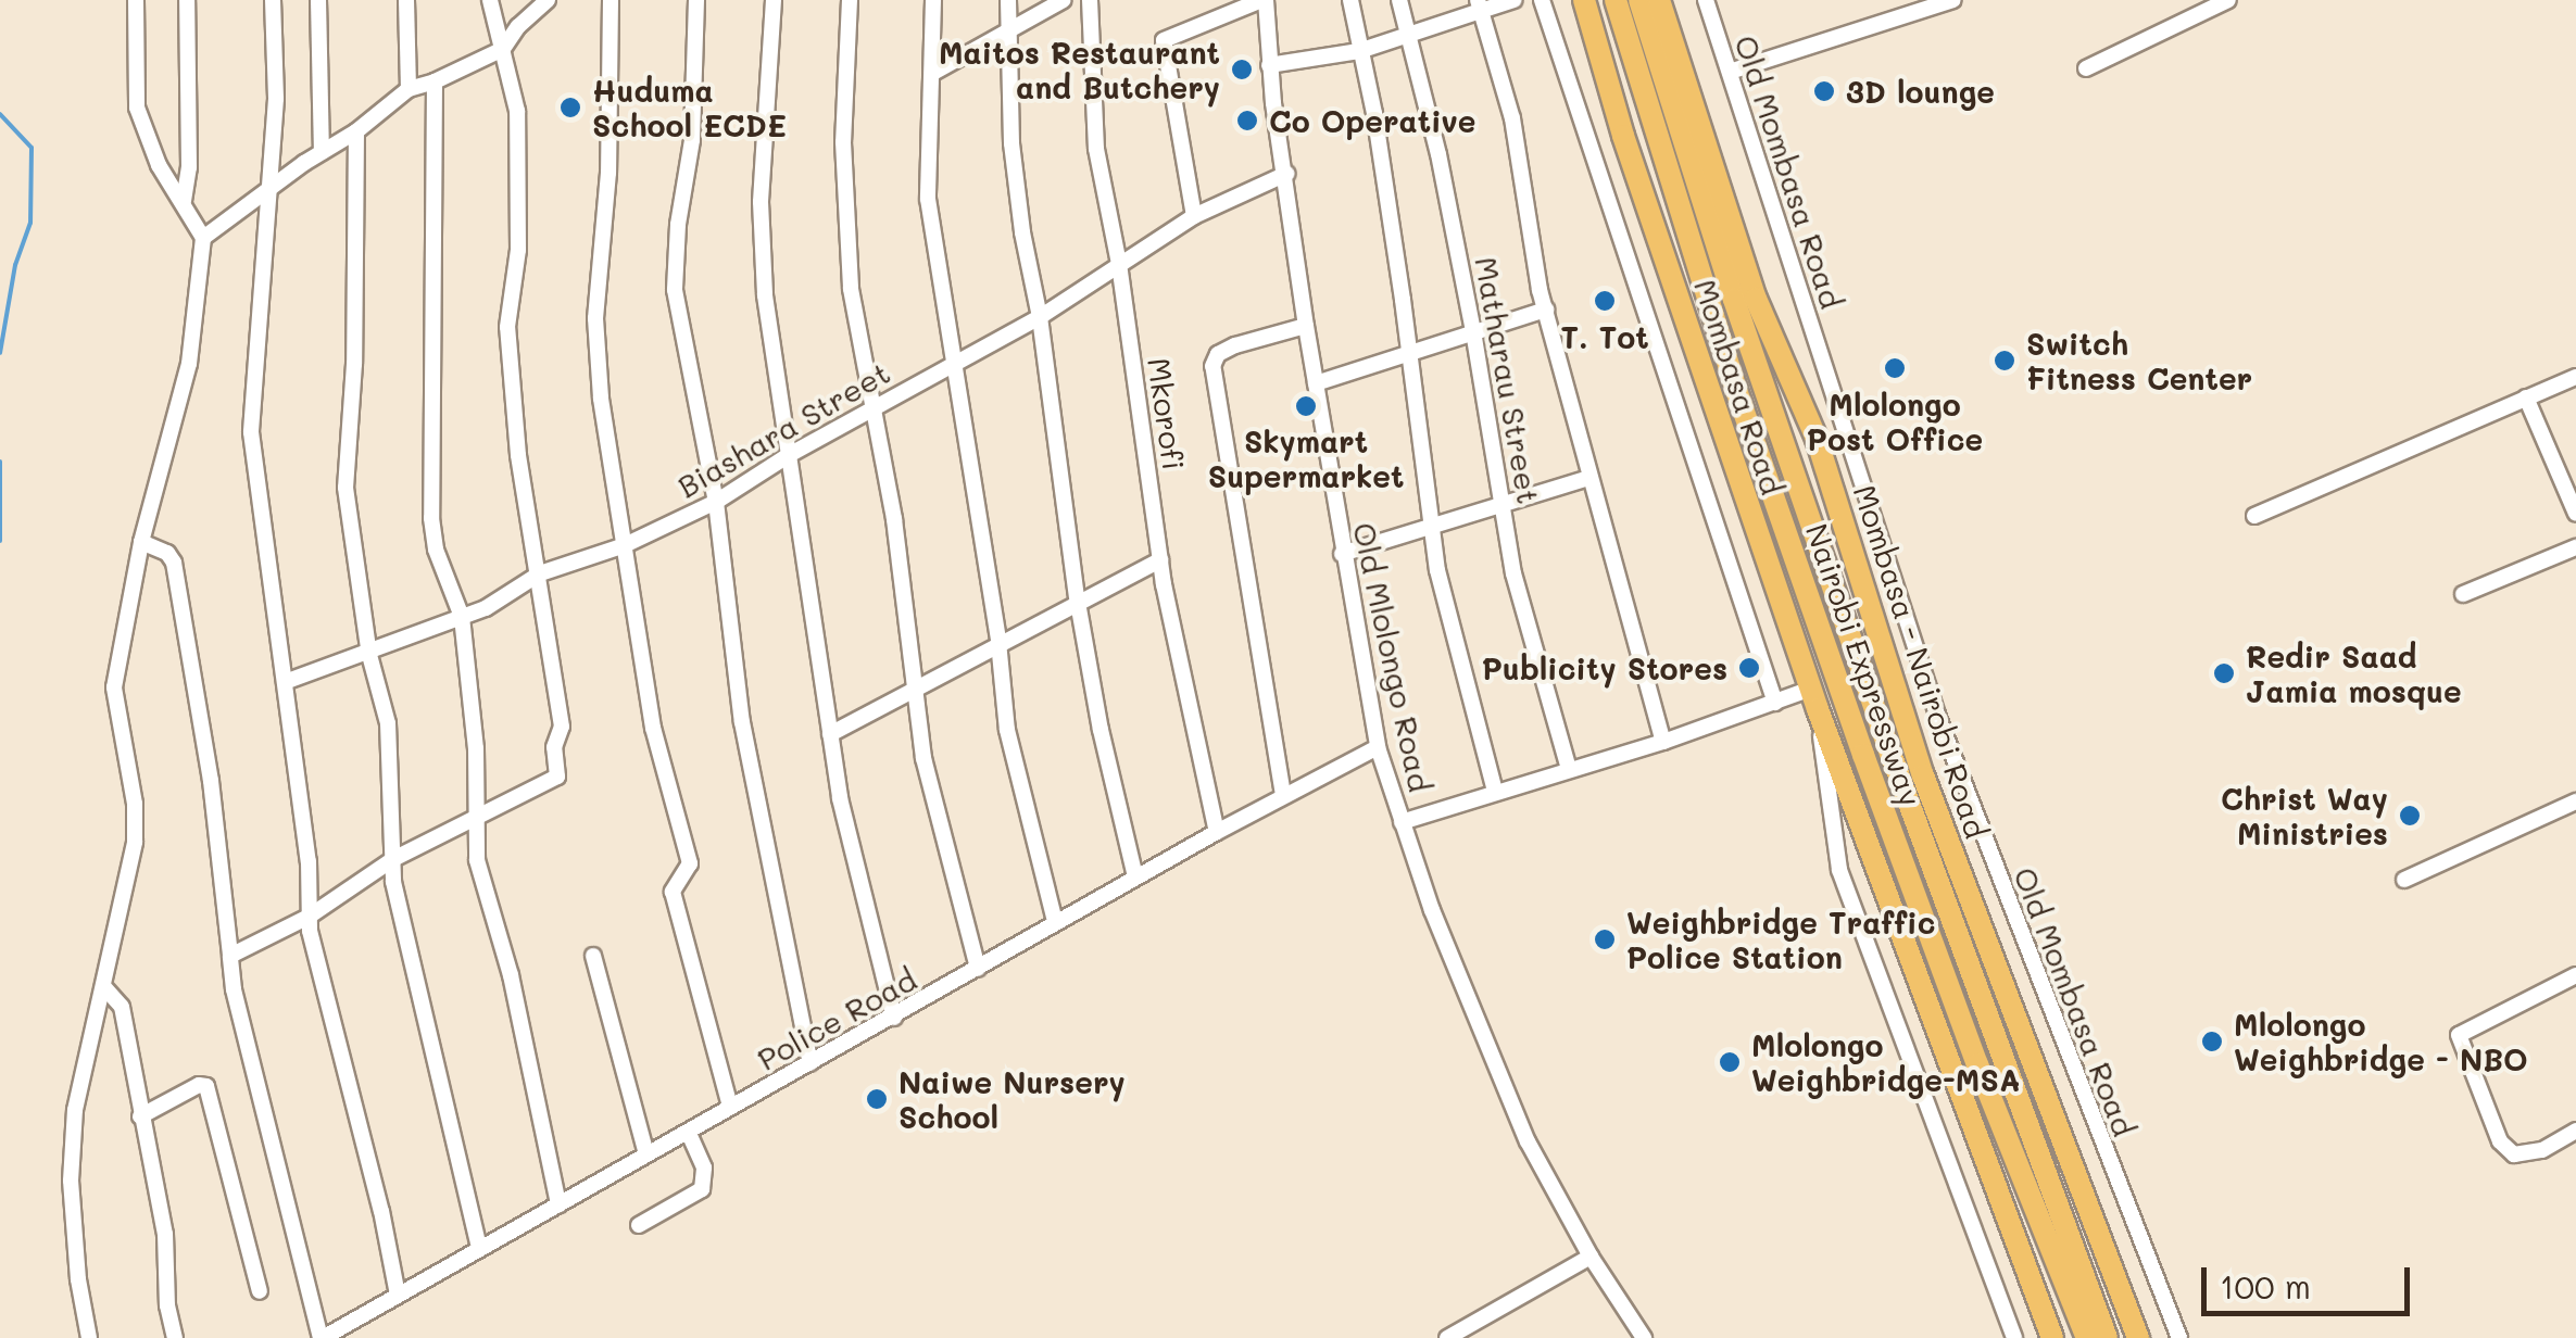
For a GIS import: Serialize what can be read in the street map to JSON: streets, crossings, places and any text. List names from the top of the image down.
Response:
{
  "streets": {
    "highway": ["Mombasa Road", "Mombasa - Nairobi Road", "Nairobi Expressway"],
    "street": [
      "Old Mombasa Road",
      "Matharau Street",
      "Mkorofi",
      "Biashara Street",
      "Old Mlolongo Road",
      "Police Road"
    ]
  },
  "crossings": [
    ["Mkorofi", "Biashara Street"],
    ["Mkorofi", "Police Road"],
    ["Biashara Street", "Old Mlolongo Road"],
    ["Old Mlolongo Road", "Police Road"]
  ],
  "places": [
    "Maitos Restaurant and Butchery",
    "3D lounge",
    "Huduma School ECDE",
    "Co Operative",
    "T. Tot",
    "Switch Fitness Center",
    "Mlolongo Post Office",
    "Skymart Supermarket",
    "Publicity Stores",
    "Redir Saad Jamia mosque",
    "Christ Way Ministries",
    "Weighbridge Traffic Police Station",
    "Mlolongo Weighbridge - NBO",
    "Mlolongo Weighbridge-MSA",
    "Naiwe Nursery School"
  ],
  "scale_bar": "100 m"
}
